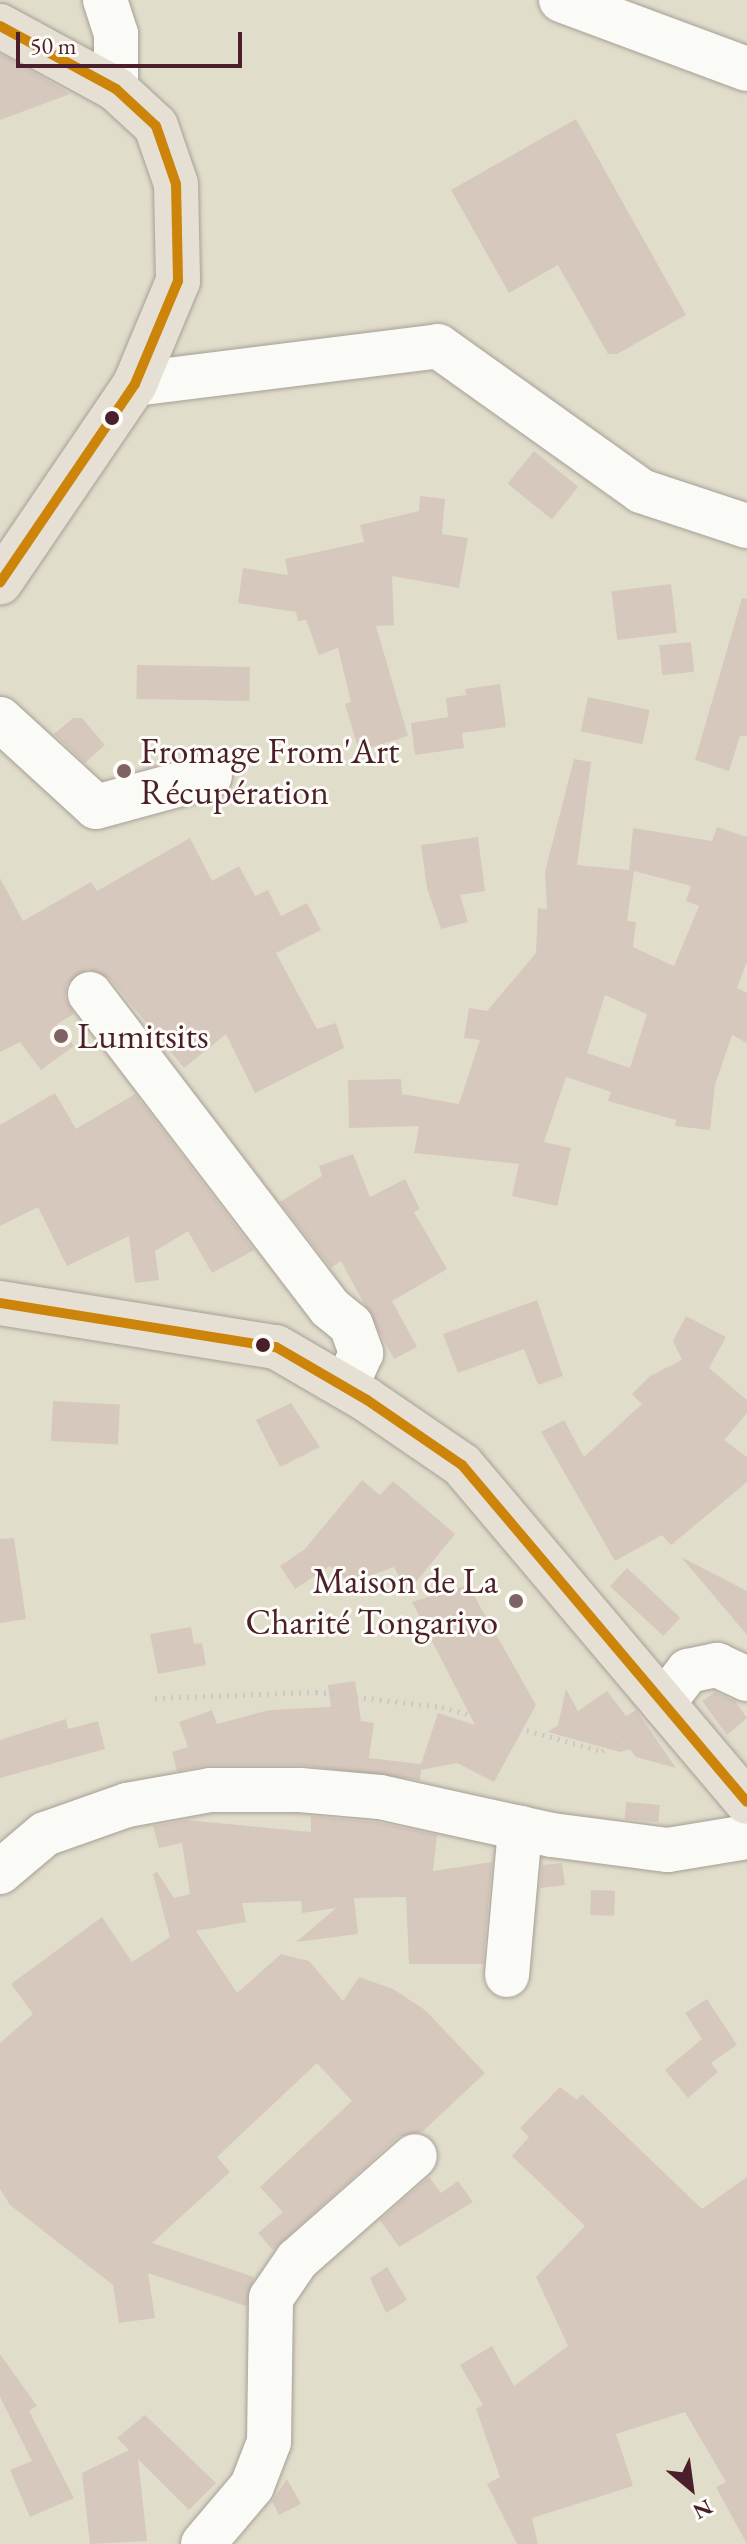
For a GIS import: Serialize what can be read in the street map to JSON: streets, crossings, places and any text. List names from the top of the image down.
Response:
{
  "places": ["Fromage From'Art Récupération", "Lumitsits", "Maison de La Charité Tongarivo"],
  "scale_bar": "50 m",
  "north": "bottom right"
}
